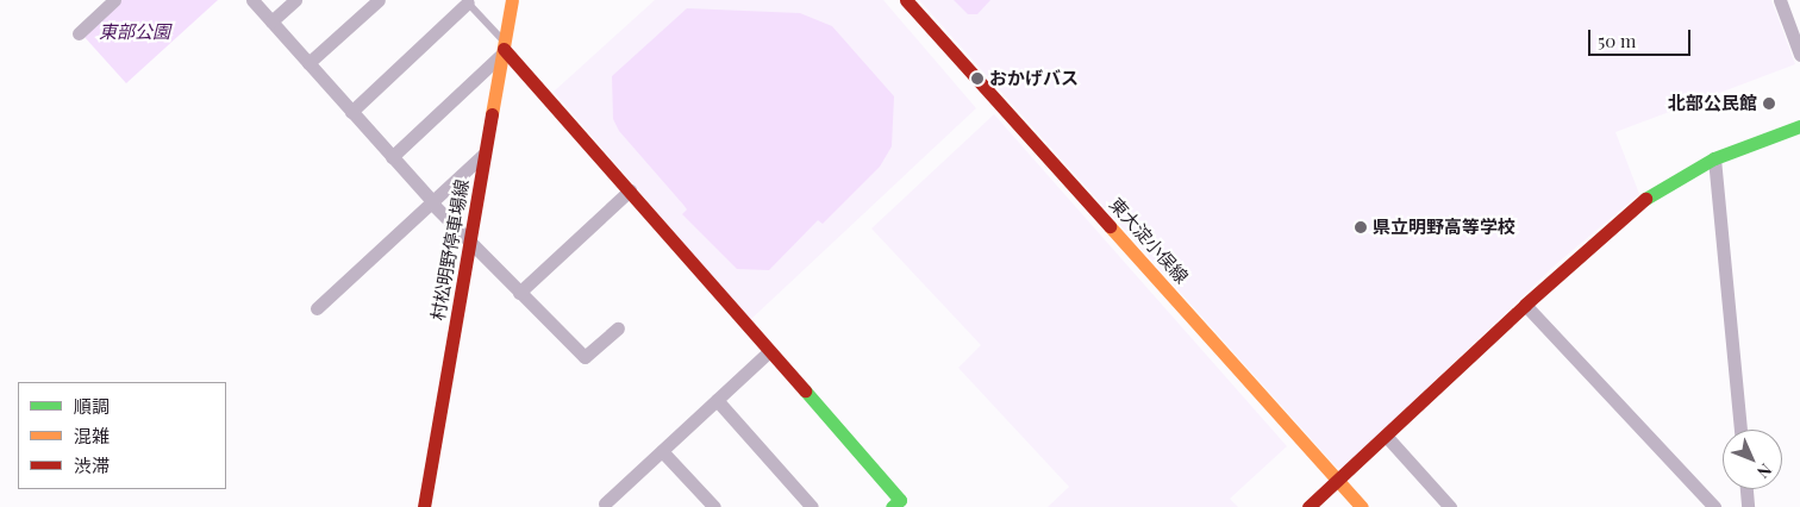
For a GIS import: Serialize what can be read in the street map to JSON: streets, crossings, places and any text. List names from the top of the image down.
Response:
{
  "streets": {
    "street": ["東大淀小俣線", "村松明野停車場線"]
  },
  "parks": ["東部公園"],
  "places": ["おかげバス", "北部公民館", "県立明野高等学校"],
  "legend": ["順調", "混雑", "渋滞"],
  "scale_bar": "50 m",
  "north": "bottom right"
}
